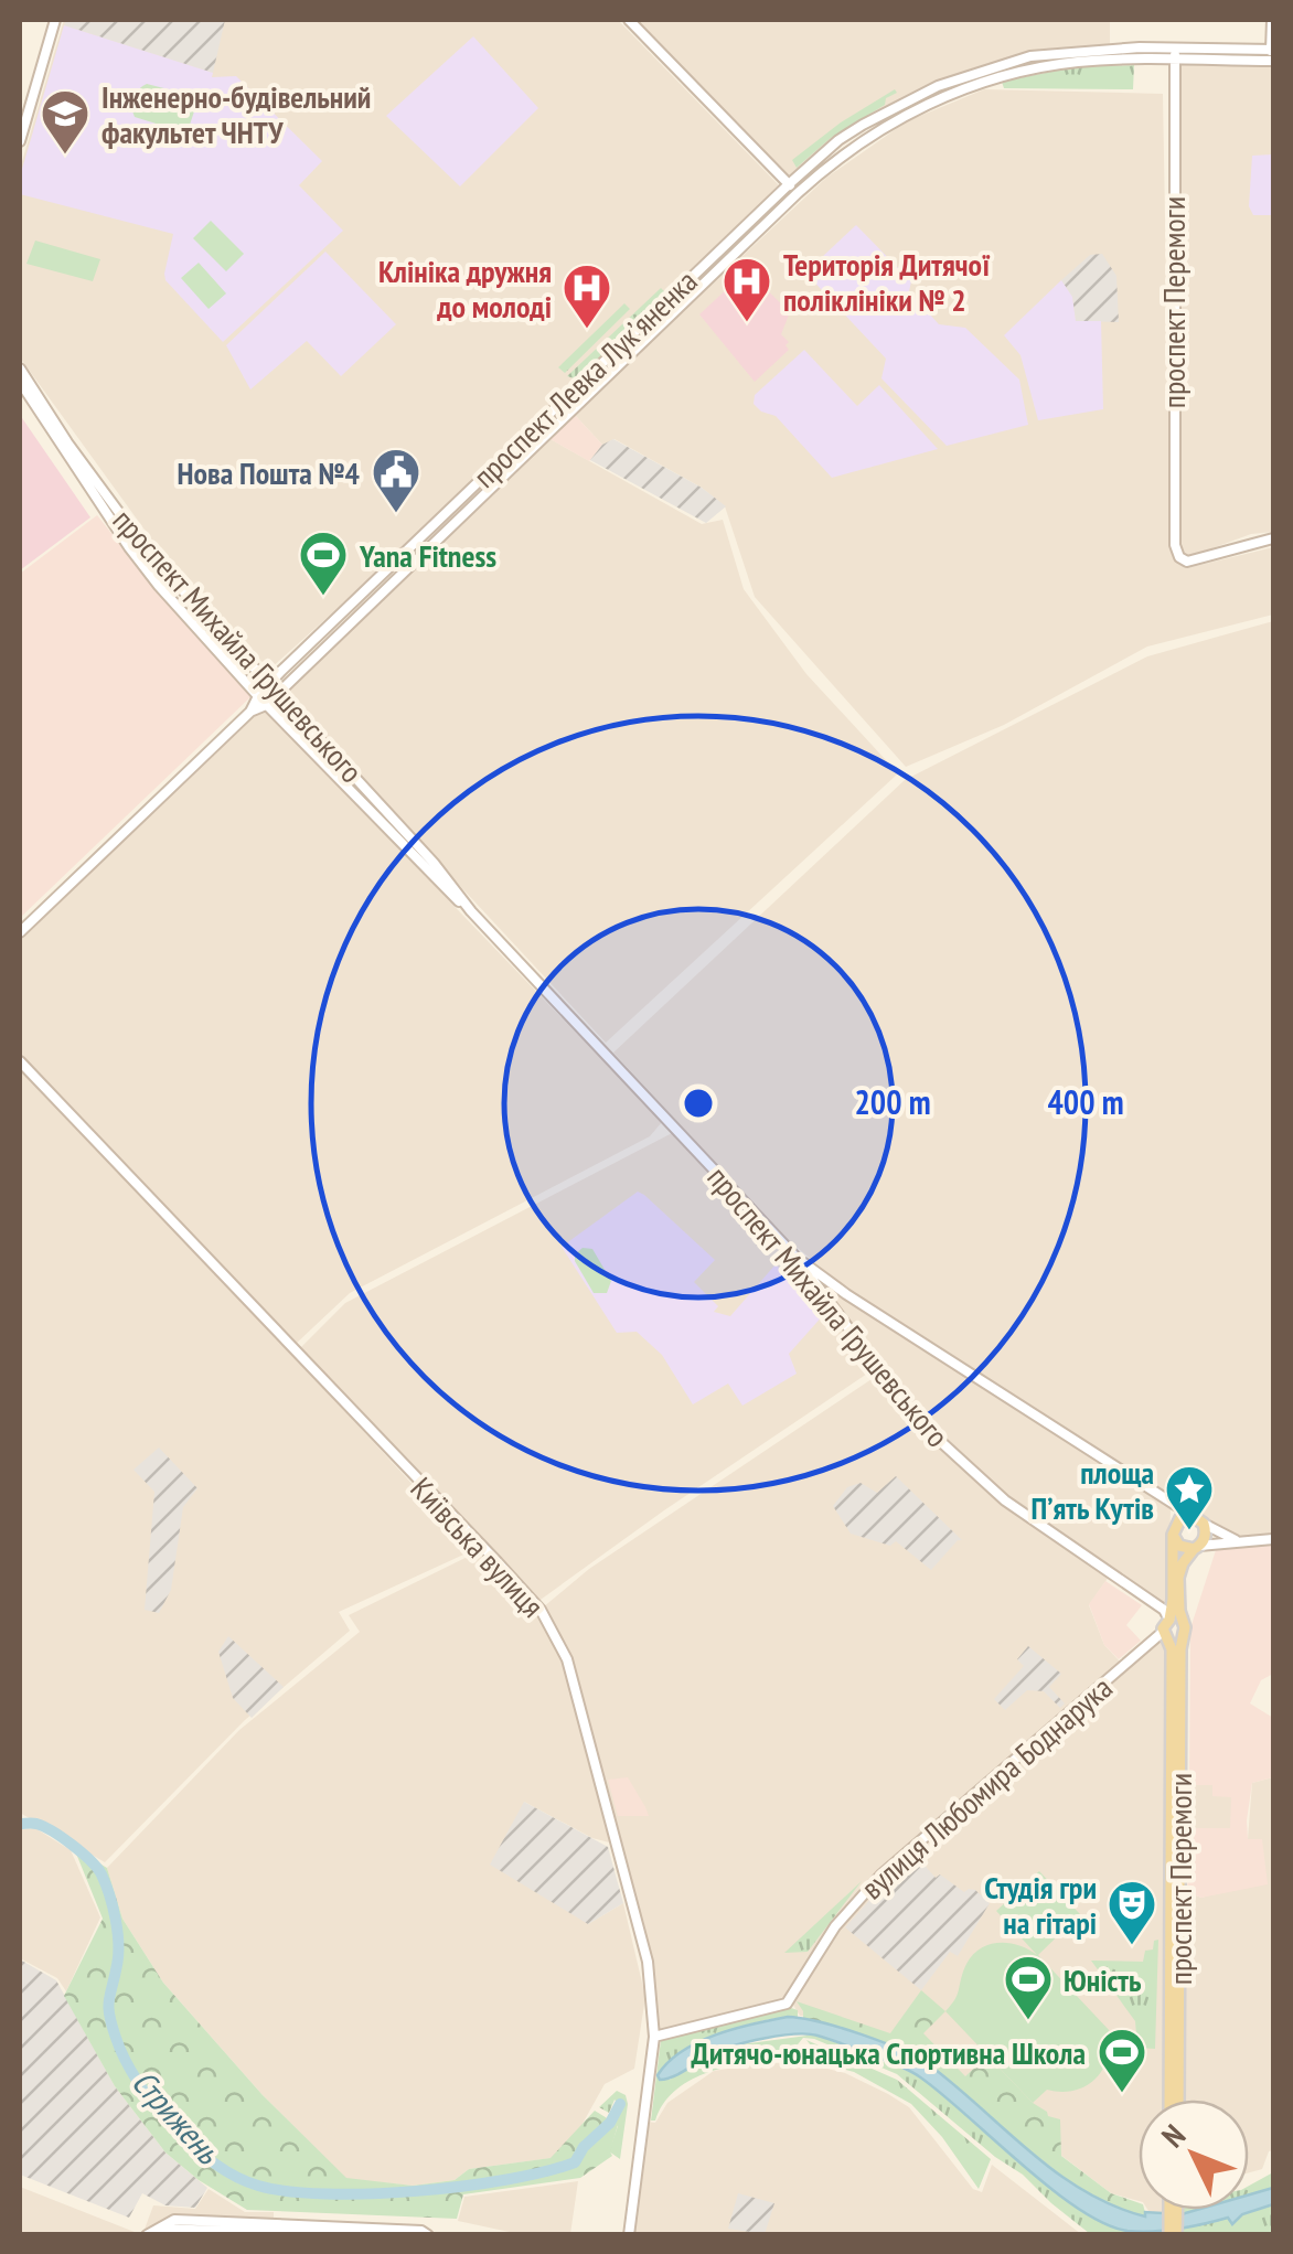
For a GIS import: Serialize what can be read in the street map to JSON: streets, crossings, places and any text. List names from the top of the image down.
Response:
{
  "streets": {
    "main road": [
      "проспект Перемоги",
      "проспект Левка Лукʼяненка",
      "проспект Михайла Грушевського",
      "Київська вулиця",
      "вулиця Любомира Боднарука"
    ]
  },
  "crossings": [
    ["проспект Перемоги", "проспект Левка Лукʼяненка"],
    ["проспект Перемоги", "вулиця Любомира Боднарука"],
    ["проспект Левка Лукʼяненка", "проспект Михайла Грушевського"],
    ["Київська вулиця", "вулиця Любомира Боднарука"]
  ],
  "water": ["Стрижень"],
  "places": {
    "school or university": ["Інженерно-будівельний факультет ЧНТУ"],
    "hospital": ["Територія Дитячої поліклініки № 2", "Клініка дружня до молоді"],
    "public building": ["Нова Пошта №4"],
    "sports": ["Yana Fitness", "Юність", "Дитячо-юнацька Спортивна Школа"],
    "place": ["площа Пʼять Кутів"],
    "theatre": ["Студія гри на гітарі"]
  },
  "north": "top left",
  "rings": ["200 m", "400 m"]
}
